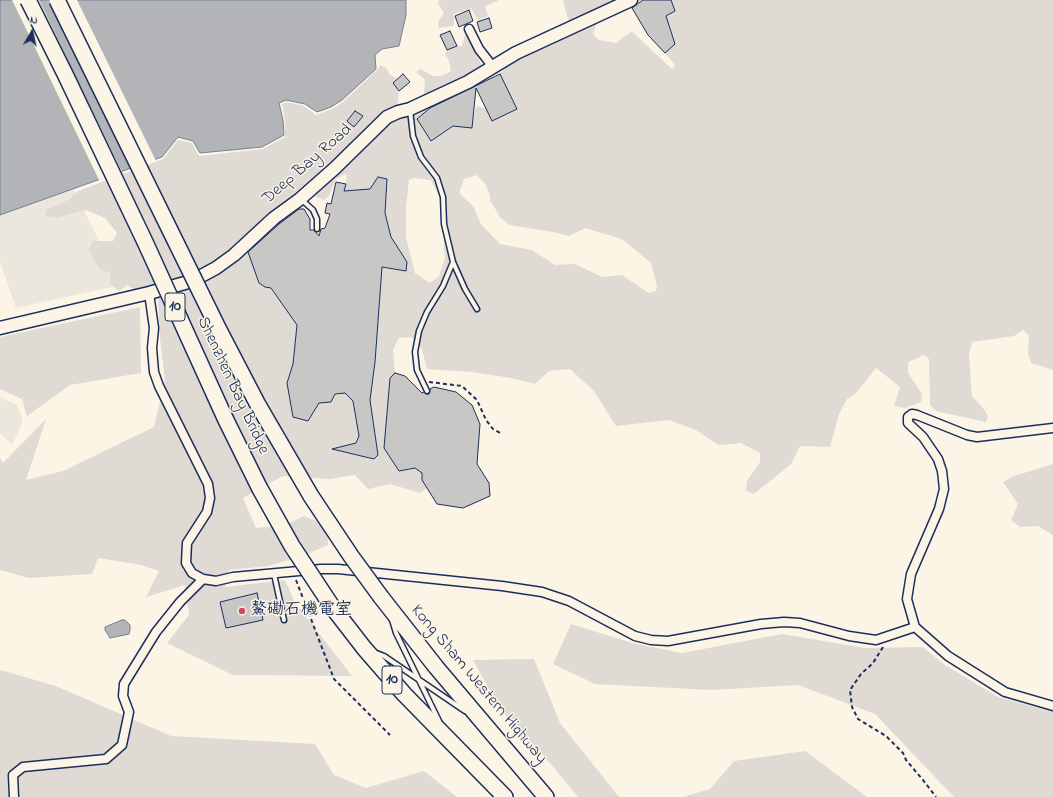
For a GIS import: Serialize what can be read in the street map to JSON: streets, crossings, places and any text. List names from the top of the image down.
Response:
{
  "streets": {
    "highway": ["10", "Shenzhen Bay Bridge", "Kong Sham Western Highway"],
    "street": ["Deep Bay Road"]
  },
  "crossings": [
    ["10", "Shenzhen Bay Bridge"],
    ["Shenzhen Bay Bridge", "Kong Sham Western Highway"]
  ],
  "places": ["鰲磡石機電室"],
  "north": "top"
}
